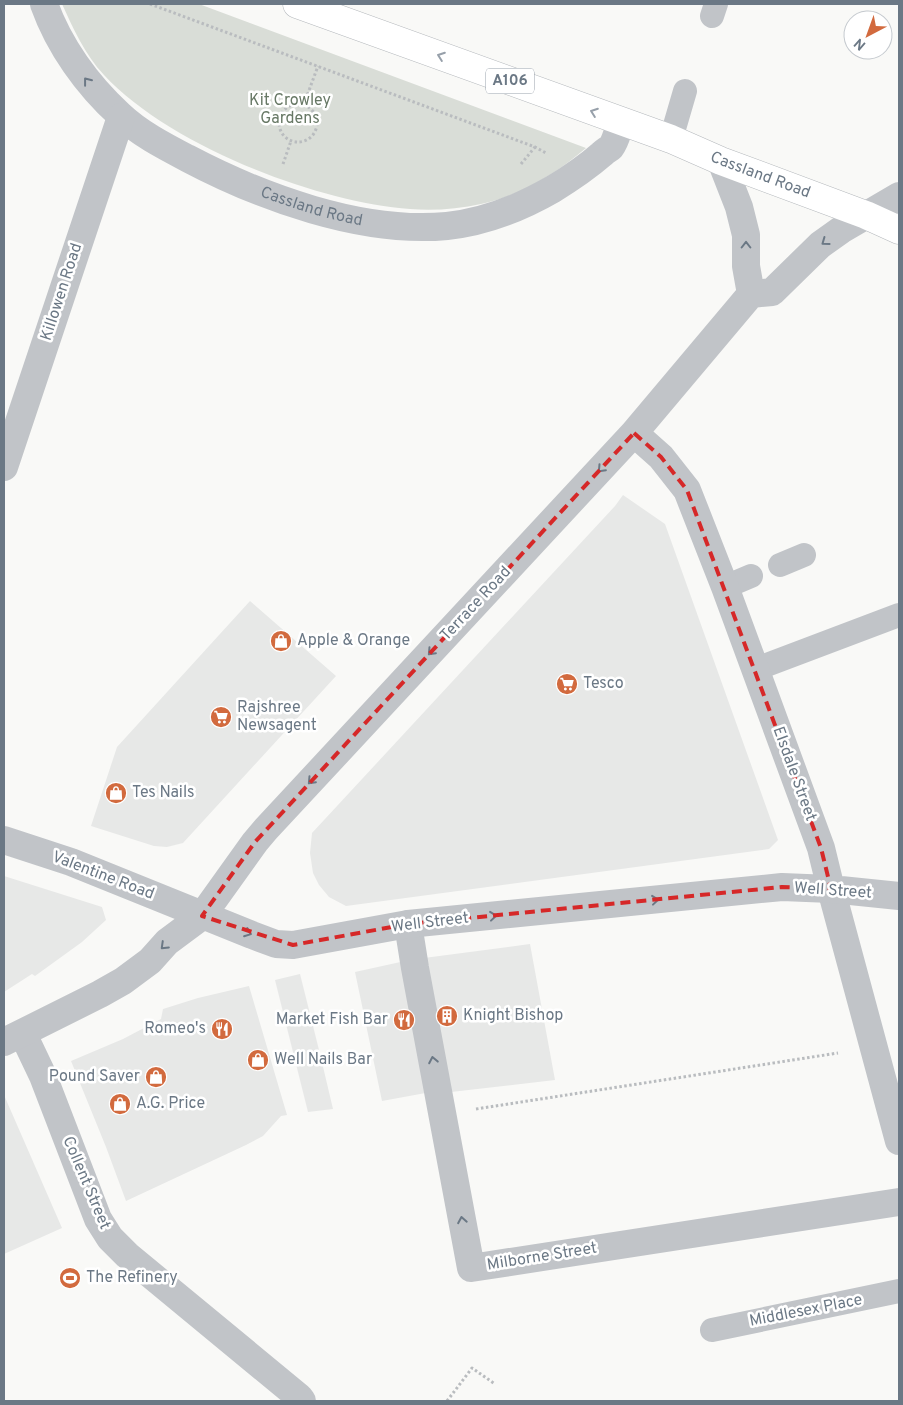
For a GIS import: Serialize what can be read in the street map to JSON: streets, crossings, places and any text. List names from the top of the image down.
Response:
{
  "streets": {
    "main road": ["A106", "Cassland Road"],
    "street": [
      "Killowen Road",
      "Terrace Road",
      "Elsdale Street",
      "Valentine Road",
      "Well Street",
      "Collent Street",
      "Milborne Street"
    ],
    "lane": ["Middlesex Place"]
  },
  "crossings": [
    ["Cassland Road", "Killowen Road"],
    ["Terrace Road", "Elsdale Street"],
    ["Terrace Road", "Valentine Road"],
    ["Terrace Road", "Well Street"],
    ["Elsdale Street", "Well Street"],
    ["Valentine Road", "Well Street"],
    ["Well Street", "Milborne Street"]
  ],
  "one_way": ["Terrace Road", "Well Street"],
  "parks": ["Kit Crowley Gardens"],
  "places": {
    "shop": [
      "Apple & Orange",
      "Tes Nails",
      "Well Nails Bar",
      "Pound Saver",
      "A.G. Price"
    ],
    "supermarket": ["Tesco", "Rajshree Newsagent"],
    "building": ["Knight Bishop"],
    "restaurant": ["Market Fish Bar", "Romeo's"],
    "sports": ["The Refinery"]
  },
  "north": "bottom left"
}
